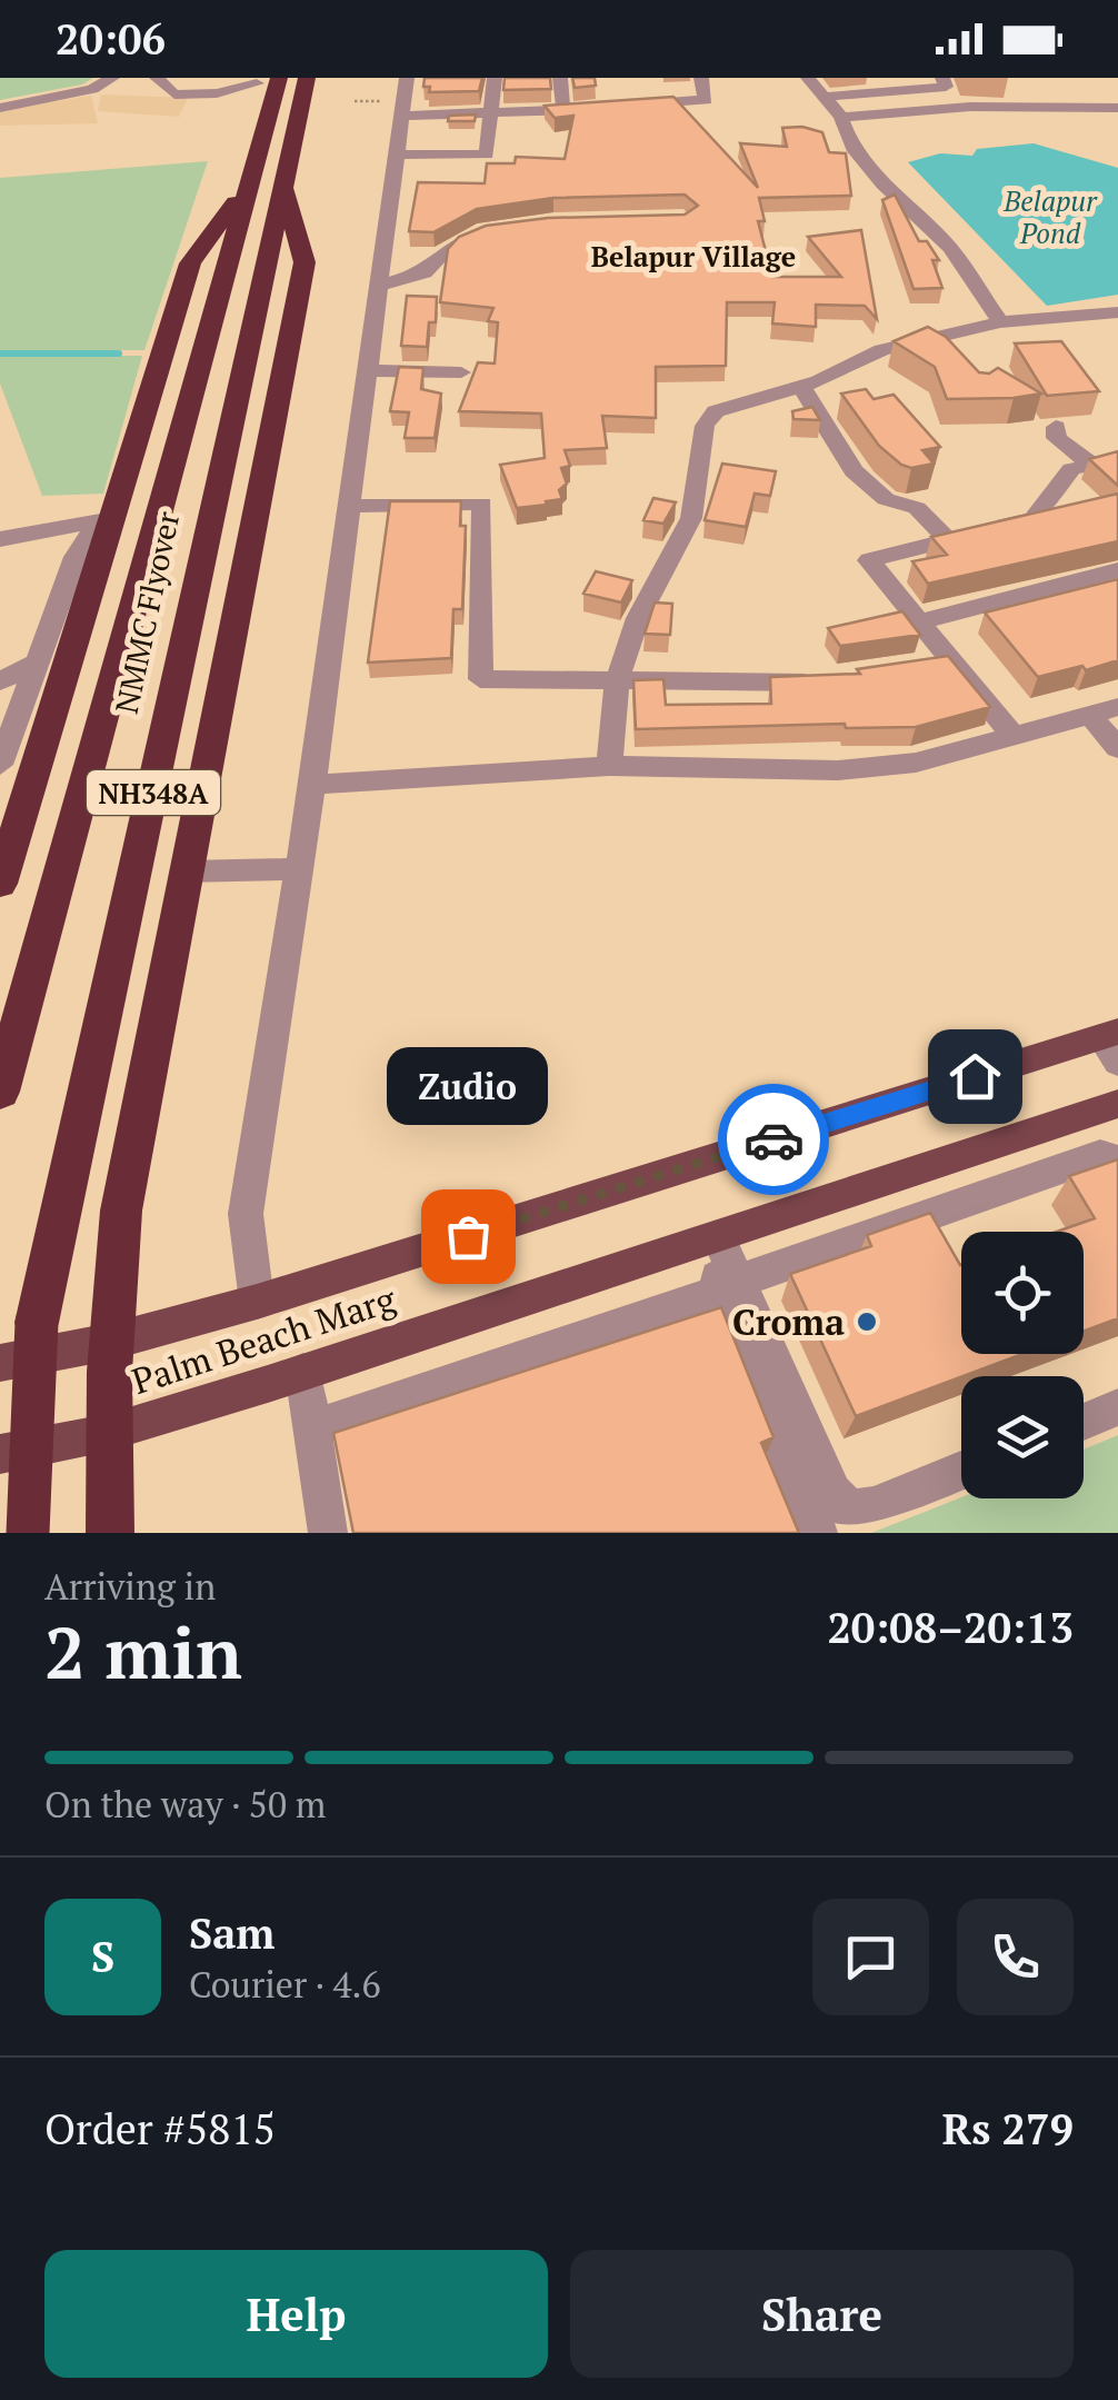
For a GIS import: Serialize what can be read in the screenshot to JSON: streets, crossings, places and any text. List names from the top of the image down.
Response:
{
  "streets": {
    "highway": ["NMMC Flyover", "NH348A"],
    "main road": ["Palm Beach Marg"]
  },
  "crossings": [
    ["NMMC Flyover", "NH348A"]
  ],
  "districts": ["Belapur Village"],
  "water": ["Belapur Pond"],
  "places": ["Zudio", "Croma"],
  "page": {
    "status": "20:06",
    "bubble": "Zudio",
    "heading": ["2 min", "Arriving in", "20:08–20:13"],
    "panel": [
      "Sam",
      "Courier · 4.6",
      "Order #5815",
      "Rs 279"
    ],
    "bar": "On the way · 50 m",
    "round": "S",
    "buttons": ["Help", "Share"]
  }
}
